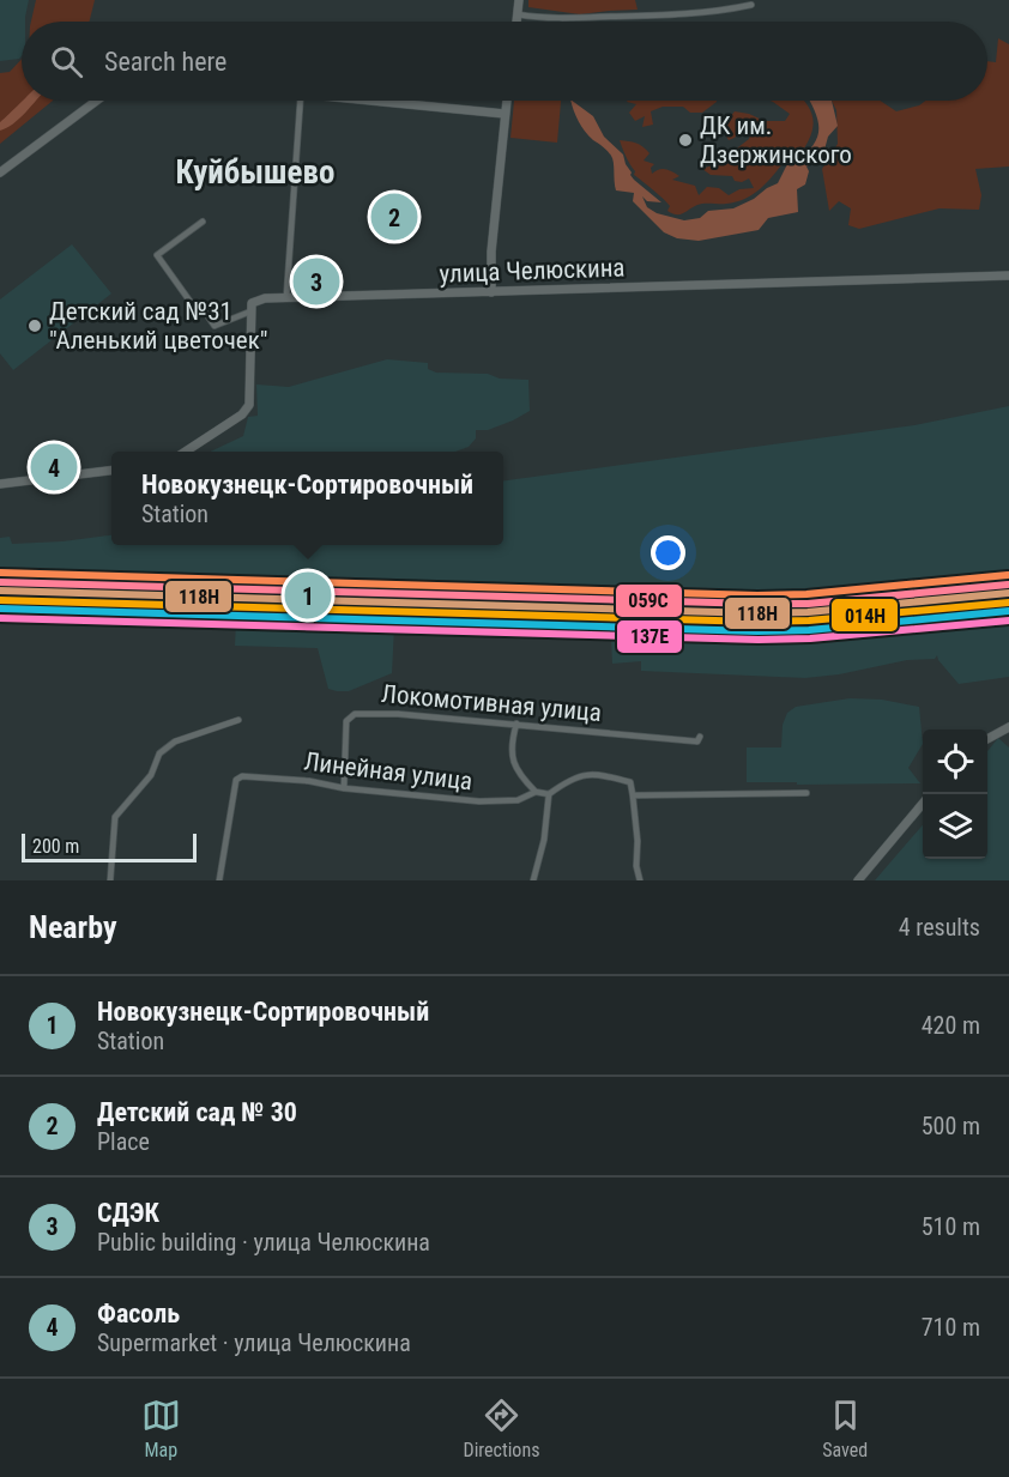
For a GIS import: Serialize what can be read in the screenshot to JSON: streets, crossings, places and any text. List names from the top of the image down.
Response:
{
  "streets": {
    "street": ["улица Челюскина", "Локомотивная улица", "Линейная улица"]
  },
  "crossings": [
    ["Локомотивная улица", "Линейная улица"]
  ],
  "districts": ["Куйбышево"],
  "places": ["ДК им. Дзержинского", "Детский сад №31 \"Аленький цветочек\""],
  "lines": [
    "transit line 059С",
    "transit line 118Н",
    "transit line 014Н",
    "transit line 137Е"
  ],
  "scale_bar": "200 m",
  "page": {
    "search": "Search here",
    "pins": [
      "2",
      "3",
      "4",
      "1"
    ],
    "popup": ["Новокузнецк-Сортировочный", "Station"],
    "scale": "200 m",
    "heading": ["Nearby", "4 results"],
    "list": [
      {
        "mark": "1",
        "name": "Новокузнецк-Сортировочный",
        "note": "Station",
        "value": "420 m"
      },
      {
        "mark": "2",
        "name": "Детский сад № 30",
        "note": "Place",
        "value": "500 m"
      },
      {
        "mark": "3",
        "name": "СДЭК",
        "note": "Public building · улица Челюскина",
        "value": "510 m"
      },
      {
        "mark": "4",
        "name": "Фасоль",
        "note": "Supermarket · улица Челюскина",
        "value": "710 m"
      }
    ],
    "nav": ["Map", "Directions", "Saved"]
  }
}
